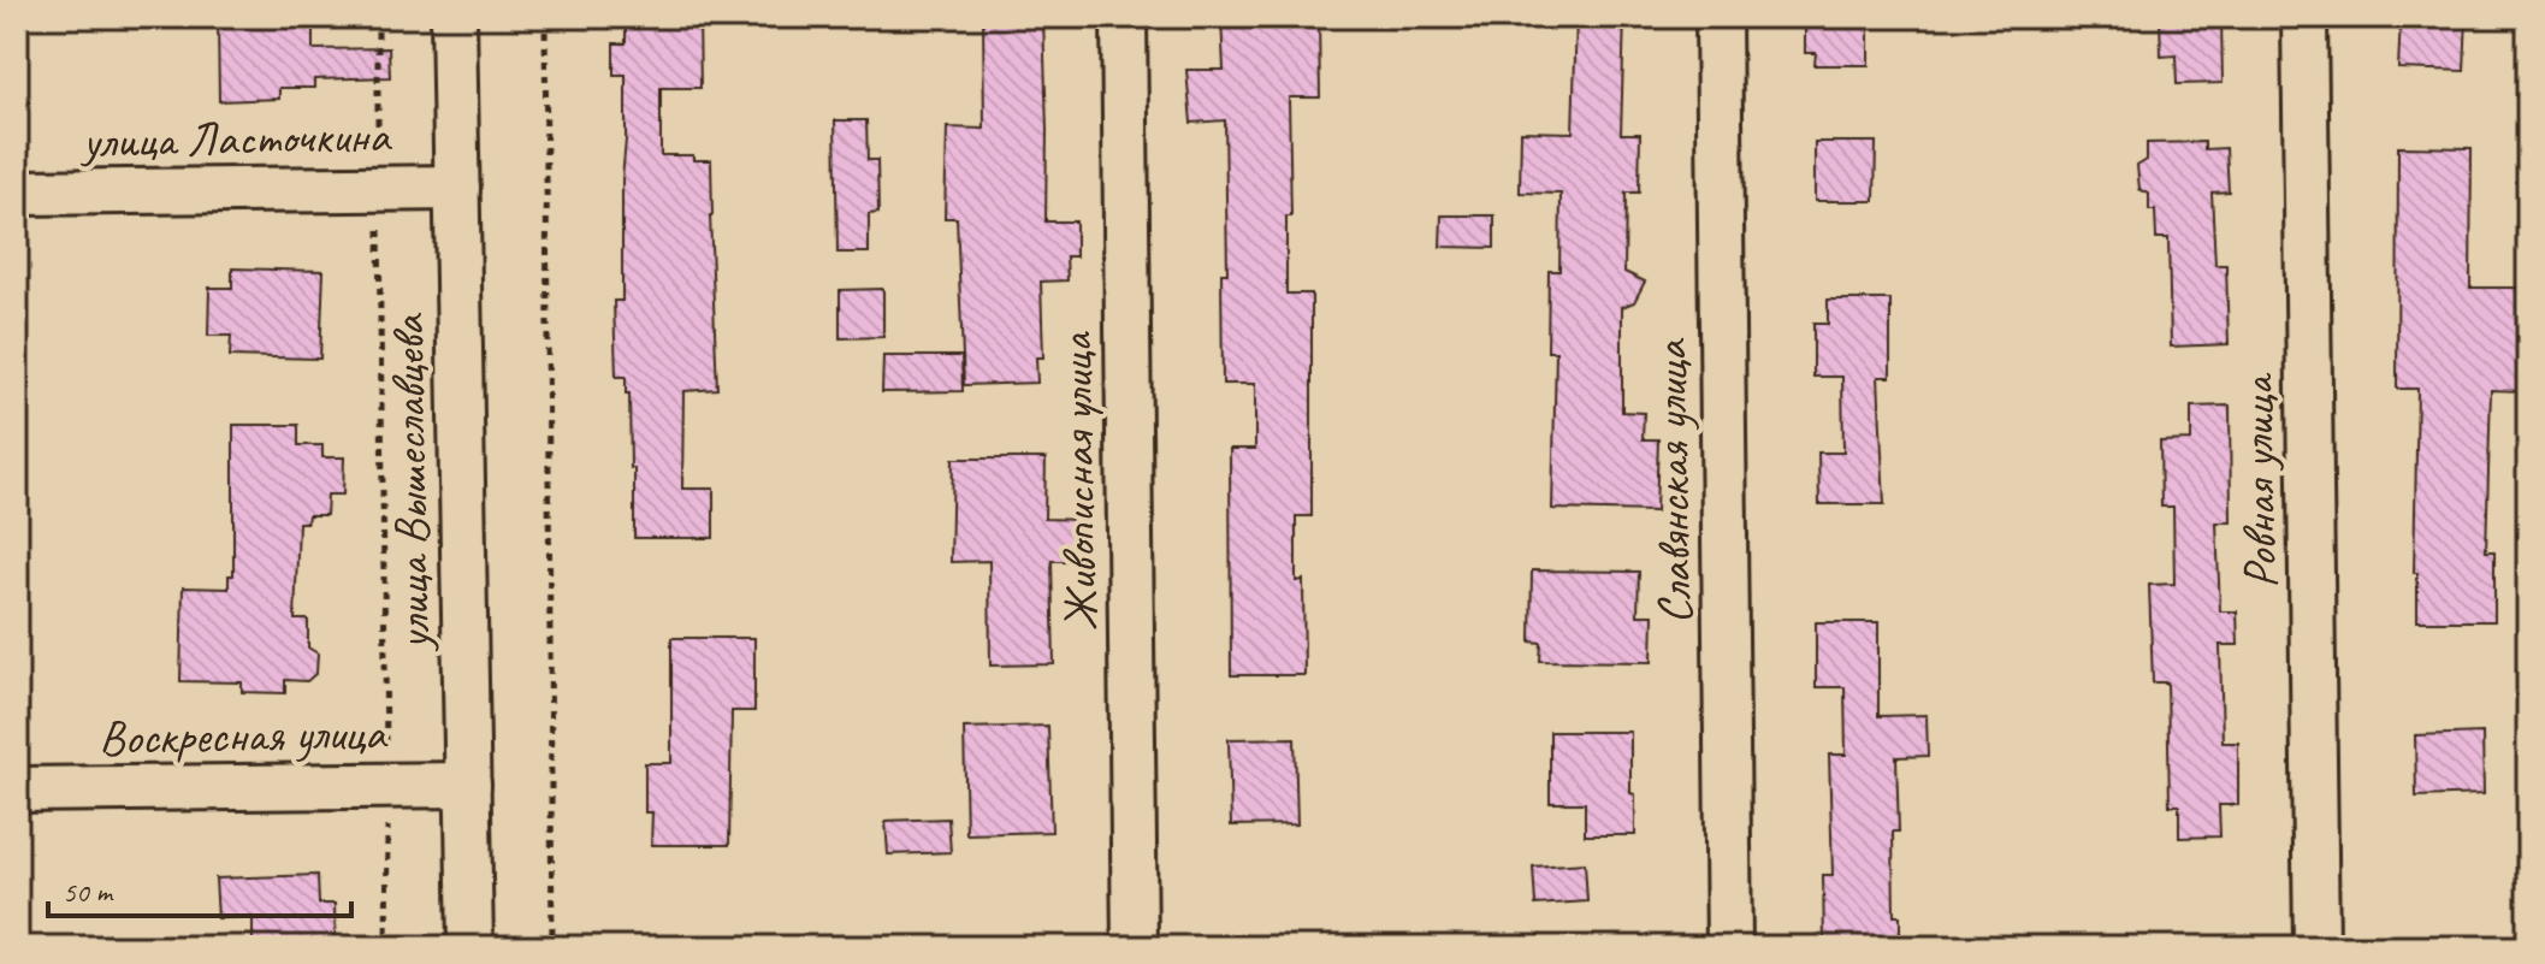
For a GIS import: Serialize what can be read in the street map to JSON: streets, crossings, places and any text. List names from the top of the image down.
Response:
{
  "streets": {
    "street": [
      "улица Ласточкина",
      "улица Вышеславцева",
      "Живописная улица",
      "Славянская улица",
      "Ровная улица",
      "Воскресная улица"
    ]
  },
  "crossings": [
    ["улица Ласточкина", "улица Вышеславцева"],
    ["улица Вышеславцева", "Воскресная улица"]
  ],
  "scale_bar": "50 m"
}
